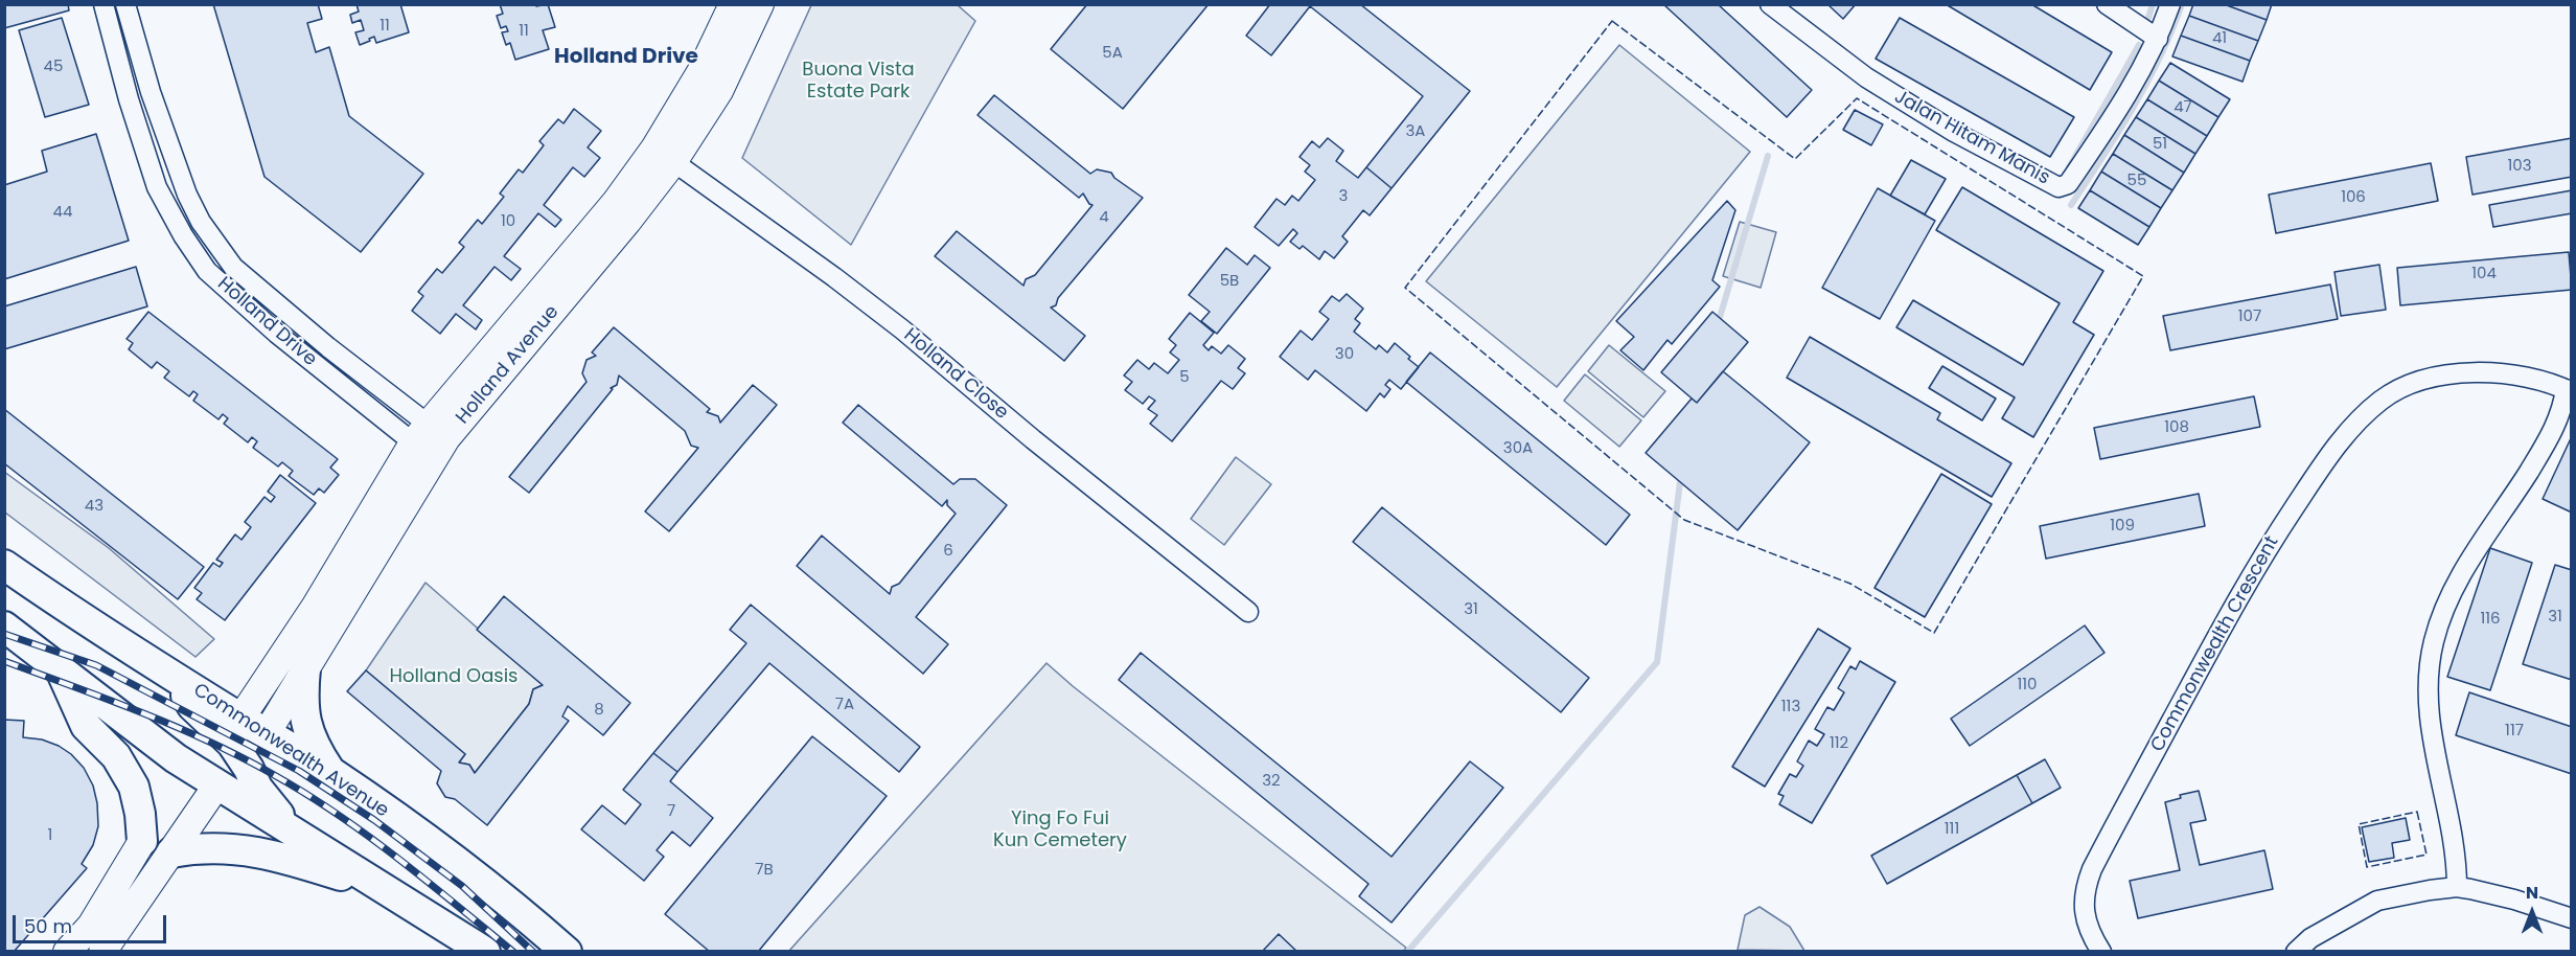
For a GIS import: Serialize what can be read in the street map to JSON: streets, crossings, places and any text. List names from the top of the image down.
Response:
{
  "streets": {
    "main road": ["Commonwealth Avenue"],
    "street": [
      "Jalan Hitam Manis",
      "Holland Drive",
      "Holland Avenue",
      "Holland Close",
      "Commonwealth Crescent"
    ]
  },
  "crossings": [
    ["Holland Drive", "Holland Avenue"],
    ["Holland Avenue", "Holland Close"],
    ["Holland Avenue", "Commonwealth Avenue"]
  ],
  "districts": ["Holland Drive"],
  "parks": ["Buona Vista Estate Park", "Holland Oasis", "Ying Fo Fui Kun Cemetery"],
  "house_numbers": [
    "11",
    "11",
    "41",
    "5A",
    "45",
    "47",
    "3A",
    "51",
    "103",
    "55",
    "3",
    "106",
    "44",
    "4",
    "10",
    "104",
    "5B",
    "107",
    "30",
    "5",
    "108",
    "30A",
    "43",
    "109",
    "6",
    "31",
    "31",
    "116",
    "110",
    "7A",
    "113",
    "8",
    "117",
    "112",
    "32",
    "7",
    "111",
    "1",
    "7B"
  ],
  "scale_bar": "50 m",
  "north": "top"
}
